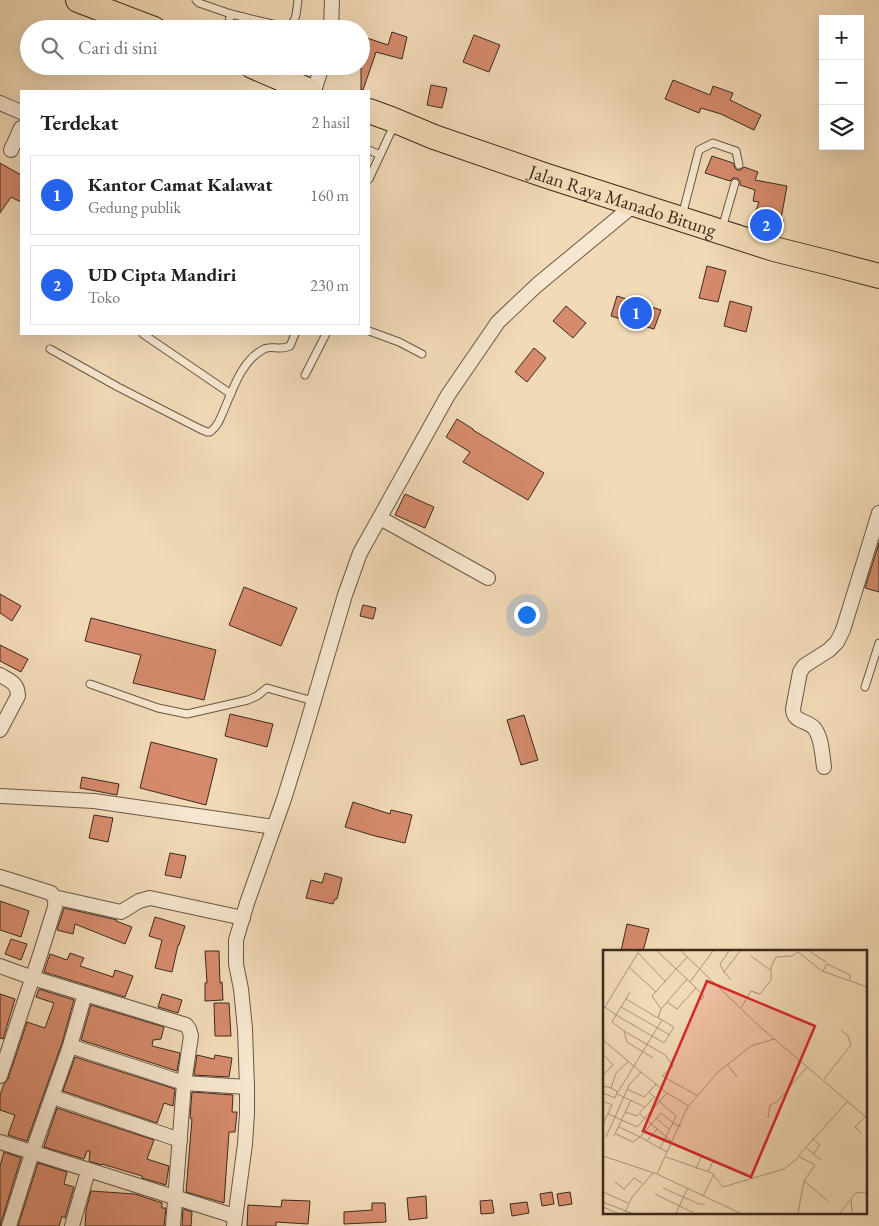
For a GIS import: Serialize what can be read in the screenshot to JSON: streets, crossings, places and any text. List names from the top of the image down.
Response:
{
  "streets": {
    "highway": ["Jalan Raya Manado Bitung"]
  },
  "page": {
    "map_buttons": ["+", "−"],
    "search": "Cari di sini",
    "heading": ["Terdekat", "2 hasil"],
    "list": [
      {
        "mark": "1",
        "name": "Kantor Camat Kalawat",
        "note": "Gedung publik",
        "value": "160 m"
      },
      {
        "mark": "2",
        "name": "UD Cipta Mandiri",
        "note": "Toko",
        "value": "230 m"
      }
    ],
    "pins": ["2", "1"]
  }
}
